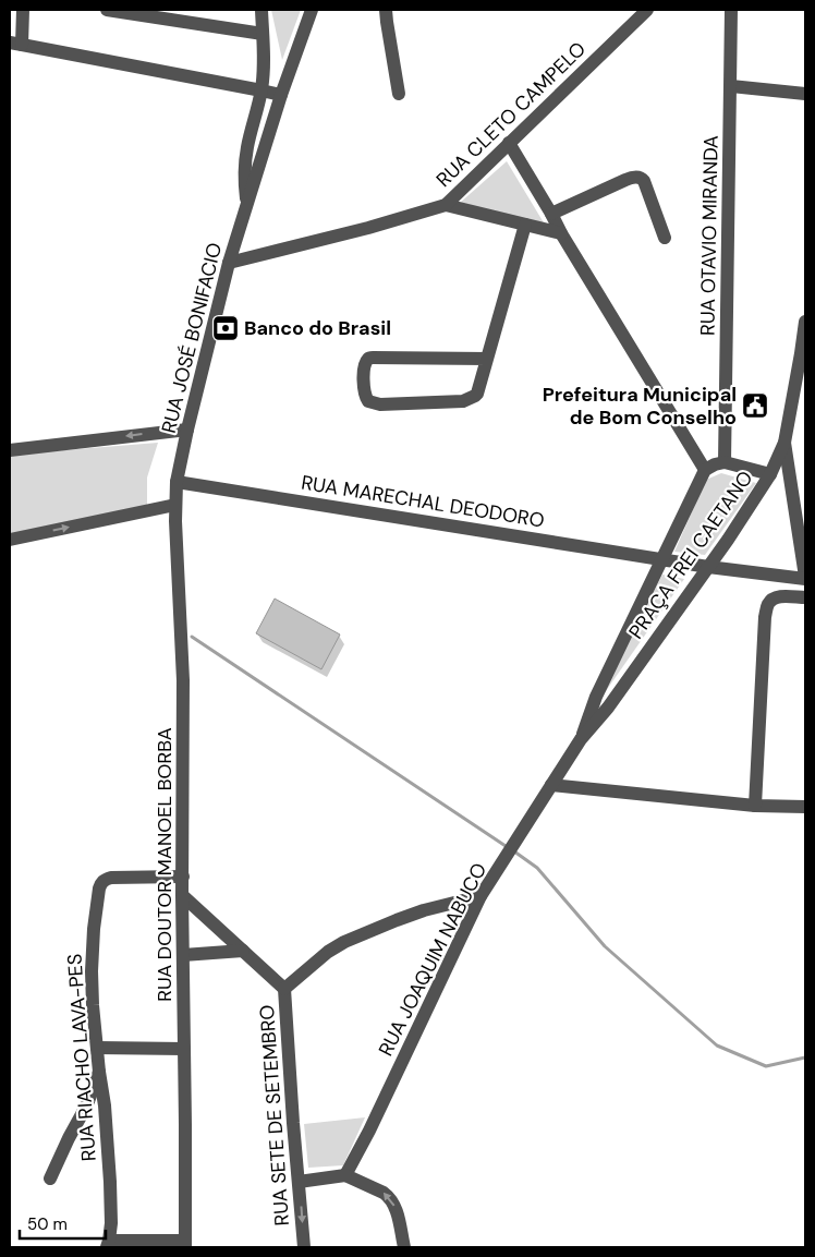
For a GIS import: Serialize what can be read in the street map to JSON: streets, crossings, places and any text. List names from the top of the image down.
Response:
{
  "streets": {
    "street": [
      "RUA CLETO CAMPELO",
      "RUA OTAVIO MIRANDA",
      "RUA JOSÉ BONIFACIO",
      "RUA MARECHAL DEODORO",
      "PRAÇA FREI CAETANO",
      "RUA DOUTOR MANOEL BORBA",
      "RUA JOAQUIM NABUCO",
      "RUA RIACHO LAVA-PES",
      "RUA SETE DE SETEMBRO"
    ]
  },
  "crossings": [
    ["RUA CLETO CAMPELO", "RUA JOSÉ BONIFACIO"],
    ["RUA OTAVIO MIRANDA", "PRAÇA FREI CAETANO"],
    ["RUA JOSÉ BONIFACIO", "RUA MARECHAL DEODORO"],
    ["RUA JOSÉ BONIFACIO", "RUA DOUTOR MANOEL BORBA"],
    ["RUA MARECHAL DEODORO", "PRAÇA FREI CAETANO"],
    ["RUA MARECHAL DEODORO", "RUA DOUTOR MANOEL BORBA"],
    ["PRAÇA FREI CAETANO", "RUA JOAQUIM NABUCO"],
    ["RUA DOUTOR MANOEL BORBA", "RUA RIACHO LAVA-PES"],
    ["RUA DOUTOR MANOEL BORBA", "RUA SETE DE SETEMBRO"]
  ],
  "places": {
    "bank": ["Banco do Brasil"],
    "public building": ["Prefeitura Municipal de Bom Conselho"]
  },
  "scale_bar": "50 m"
}
